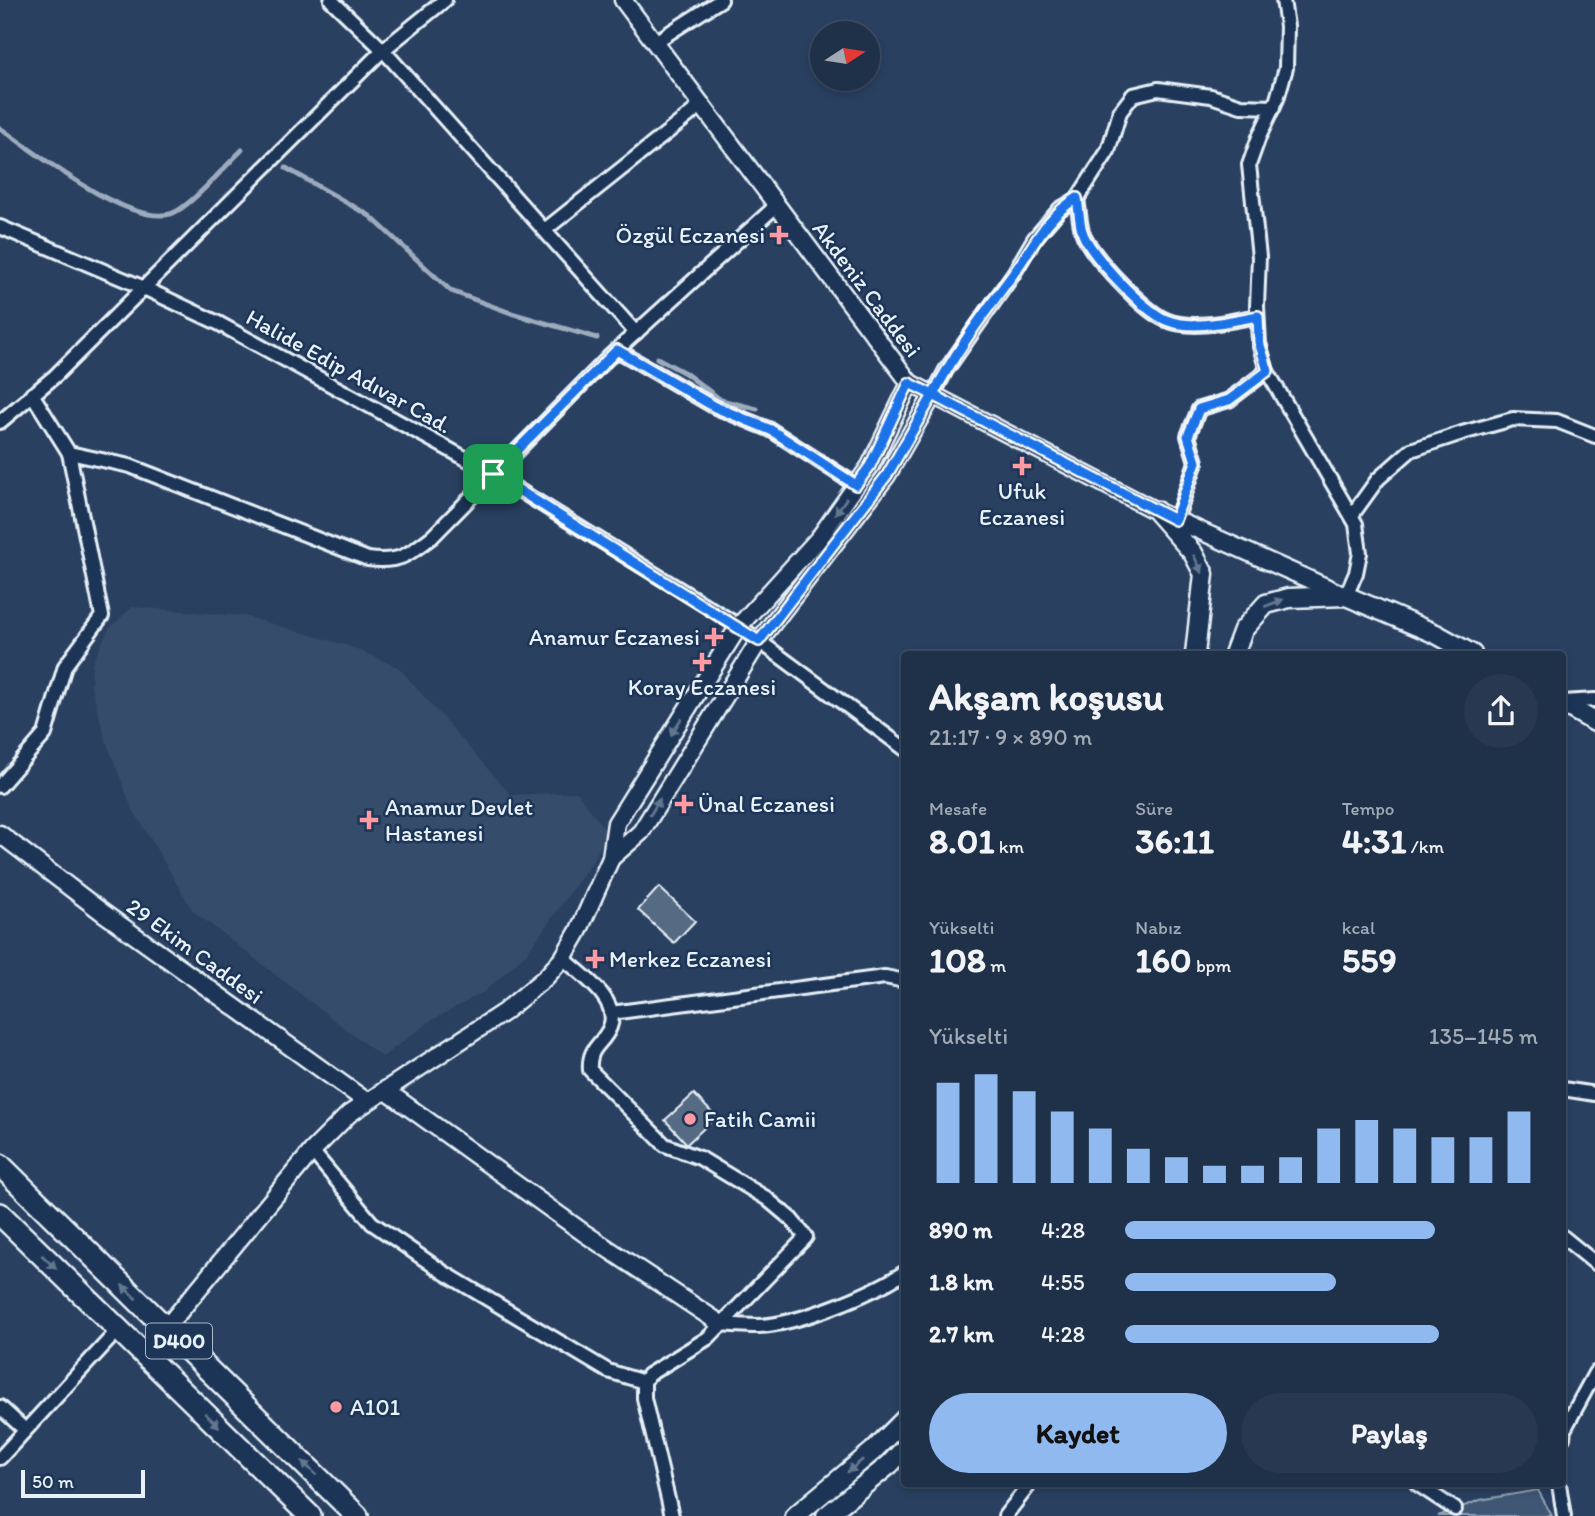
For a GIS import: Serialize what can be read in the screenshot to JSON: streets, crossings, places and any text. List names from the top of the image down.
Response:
{
  "streets": {
    "highway": ["D400"],
    "street": ["Akdeniz Caddesi", "Halide Edip Adıvar Cad.", "29 Ekim Caddesi"]
  },
  "places": {
    "health": [
      "Özgül Eczanesi",
      "Ufuk Eczanesi",
      "Anamur Eczanesi",
      "Koray Eczanesi",
      "Ünal Eczanesi",
      "Anamur Devlet Hastanesi",
      "Merkez Eczanesi"
    ],
    "other": ["Fatih Camii", "A101"]
  },
  "scale_bar": "50 m",
  "north": "right",
  "page": {
    "heading": ["Akşam koşusu", "21:17 · 9 × 890 m"],
    "stats": [
      ["Mesafe", "8.01 km"],
      ["Süre", "36:11"],
      ["Tempo", "4:31 /km"],
      ["Yükselti", "108 m"],
      ["Nabız", "160 bpm"],
      ["kcal", "559"]
    ],
    "chart": ["Yükselti", "135–145 m"],
    "list": [
      {
        "name": "890 m",
        "note": "4:28"
      },
      {
        "name": "1.8 km",
        "note": "4:55"
      },
      {
        "name": "2.7 km",
        "note": "4:28"
      }
    ],
    "buttons": ["Kaydet", "Paylaş"],
    "scale": "50 m"
  }
}
